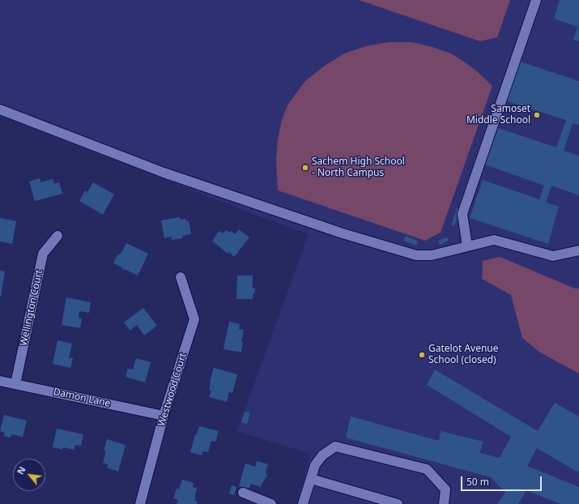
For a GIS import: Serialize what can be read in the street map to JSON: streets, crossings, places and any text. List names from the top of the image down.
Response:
{
  "streets": {
    "street": ["Wellington Court", "Westwood Court", "Damon Lane"]
  },
  "crossings": [
    ["Wellington Court", "Damon Lane"],
    ["Westwood Court", "Damon Lane"]
  ],
  "places": ["Samoset Middle School", "Sachem High School - North Campus", "Gatelot Avenue School (closed)"],
  "scale_bar": "50 m",
  "north": "top left"
}
